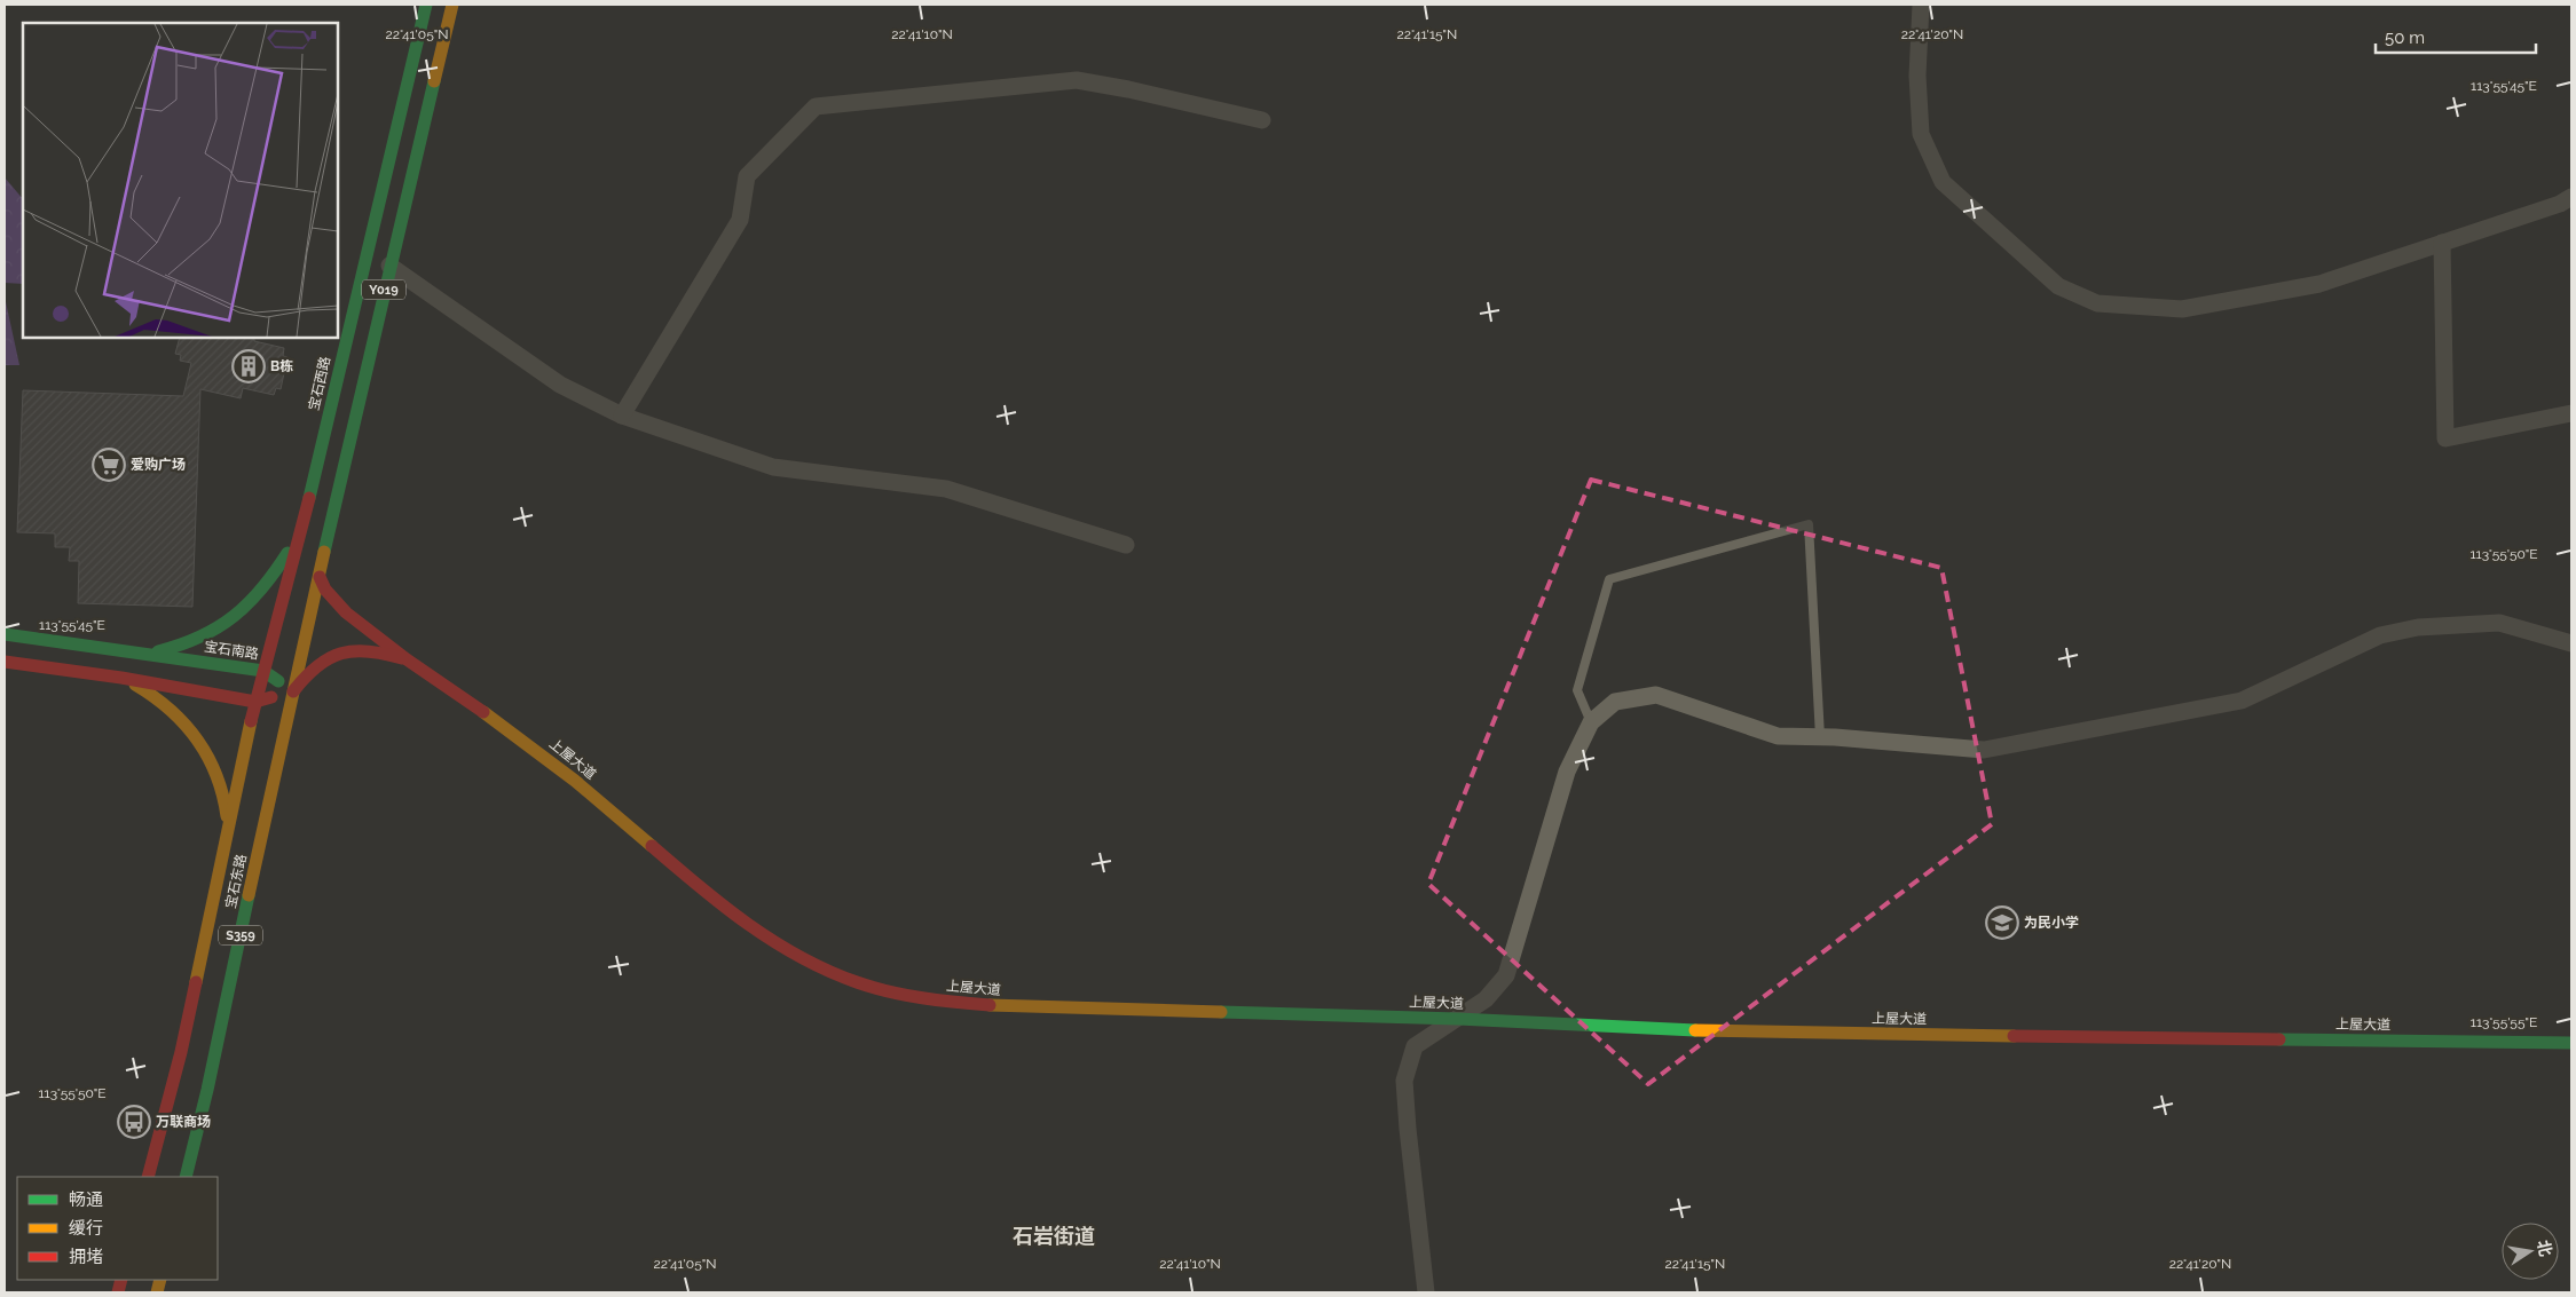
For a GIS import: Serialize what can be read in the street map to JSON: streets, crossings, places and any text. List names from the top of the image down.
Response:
{
  "streets": {
    "main road": [
      "Y019",
      "宝石西路",
      "宝石南路",
      "上屋大道",
      "宝石东路",
      "S359"
    ]
  },
  "crossings": [
    ["Y019", "宝石南路"],
    ["Y019", "上屋大道"],
    ["Y019", "宝石东路"],
    ["Y019", "S359"],
    ["宝石西路", "宝石南路"],
    ["宝石西路", "宝石东路"],
    ["宝石西路", "S359"],
    ["宝石南路", "上屋大道"],
    ["宝石南路", "宝石东路"],
    ["宝石南路", "S359"],
    ["上屋大道", "宝石东路"],
    ["上屋大道", "S359"],
    ["宝石东路", "S359"]
  ],
  "districts": ["石岩街道"],
  "places": {
    "building": ["B栋"],
    "supermarket": ["爱购广场"],
    "school or university": ["为民小学"],
    "bus stop": ["万联商场"]
  },
  "legend": ["畅通", "缓行", "拥堵"],
  "scale_bar": "50 m",
  "north": "right",
  "coordinates": [
    "22°41'05\"N",
    "22°41'10\"N",
    "22°41'15\"N",
    "22°41'20\"N",
    "113°55'45\"E",
    "113°55'50\"E",
    "113°55'55\"E"
  ]
}
